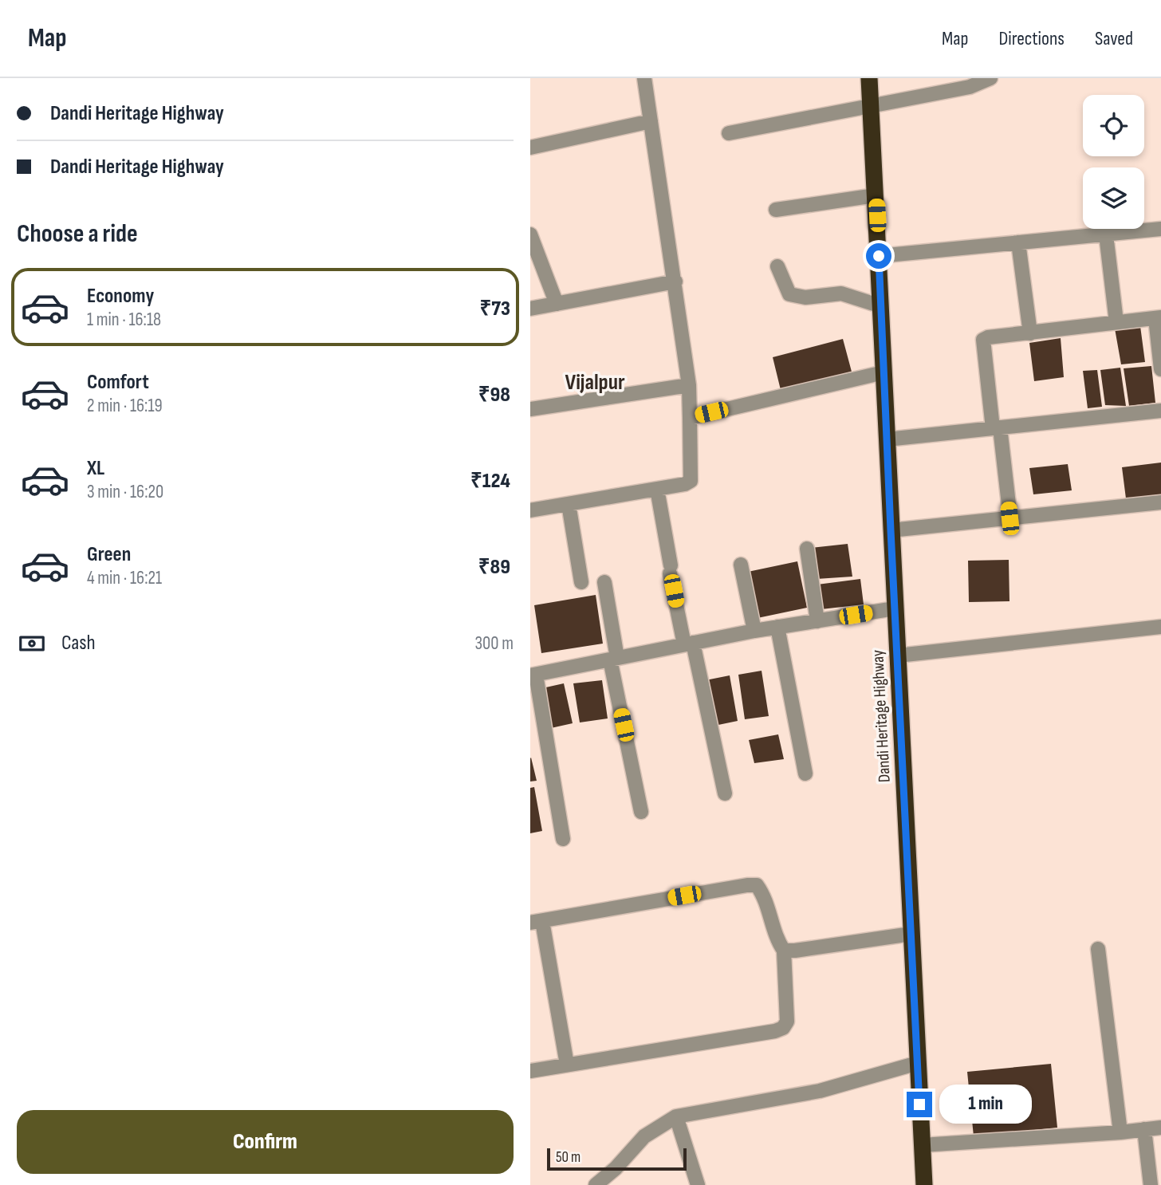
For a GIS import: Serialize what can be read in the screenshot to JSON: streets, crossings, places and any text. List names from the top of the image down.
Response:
{
  "streets": {
    "highway": ["Dandi Heritage Highway"]
  },
  "districts": ["Vijalpur"],
  "scale_bar": "50 m",
  "page": {
    "header": "Map",
    "nav": ["Map", "Directions", "Saved"],
    "banner": ["Dandi Heritage Highway", "Dandi Heritage Highway"],
    "heading": "Choose a ride",
    "list": [
      {
        "name": "Economy",
        "note": "1 min · 16:18",
        "value": "₹73"
      },
      {
        "name": "Comfort",
        "note": "2 min · 16:19",
        "value": "₹98"
      },
      {
        "name": "XL",
        "note": "3 min · 16:20",
        "value": "₹124"
      },
      {
        "name": "Green",
        "note": "4 min · 16:21",
        "value": "₹89"
      }
    ],
    "pay": ["Cash", "300 m"],
    "bubble": "1 min",
    "buttons": "Confirm",
    "scale": "50 m"
  }
}
